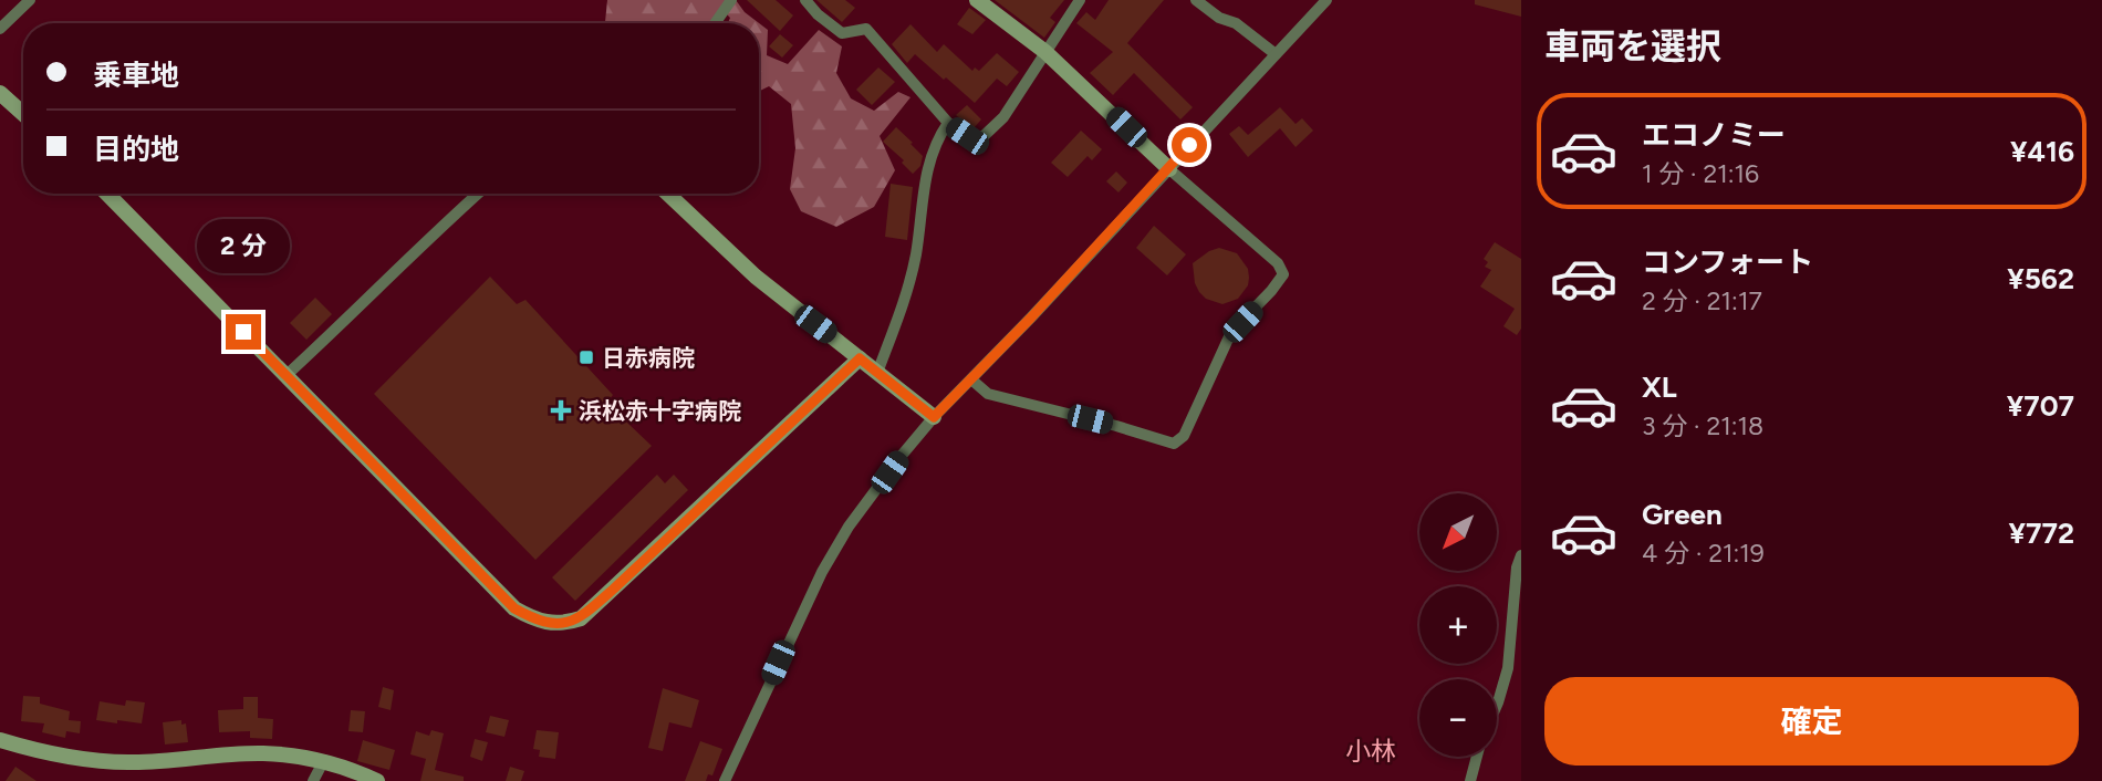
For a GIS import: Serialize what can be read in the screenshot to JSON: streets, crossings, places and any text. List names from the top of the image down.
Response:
{
  "districts": ["小林"],
  "places": {
    "transit": ["日赤病院"],
    "health": ["浜松赤十字病院"]
  },
  "north": "bottom left",
  "page": {
    "heading": "車両を選択",
    "banner": ["乗車地", "目的地"],
    "list": [
      {
        "name": "エコノミー",
        "note": "1 分 · 21:16",
        "value": "¥416"
      },
      {
        "name": "コンフォート",
        "note": "2 分 · 21:17",
        "value": "¥562"
      },
      {
        "name": "XL",
        "note": "3 分 · 21:18",
        "value": "¥707"
      },
      {
        "name": "Green",
        "note": "4 分 · 21:19",
        "value": "¥772"
      }
    ],
    "bubble": "2 分",
    "map_buttons": ["+", "−"],
    "buttons": "確定"
  }
}
